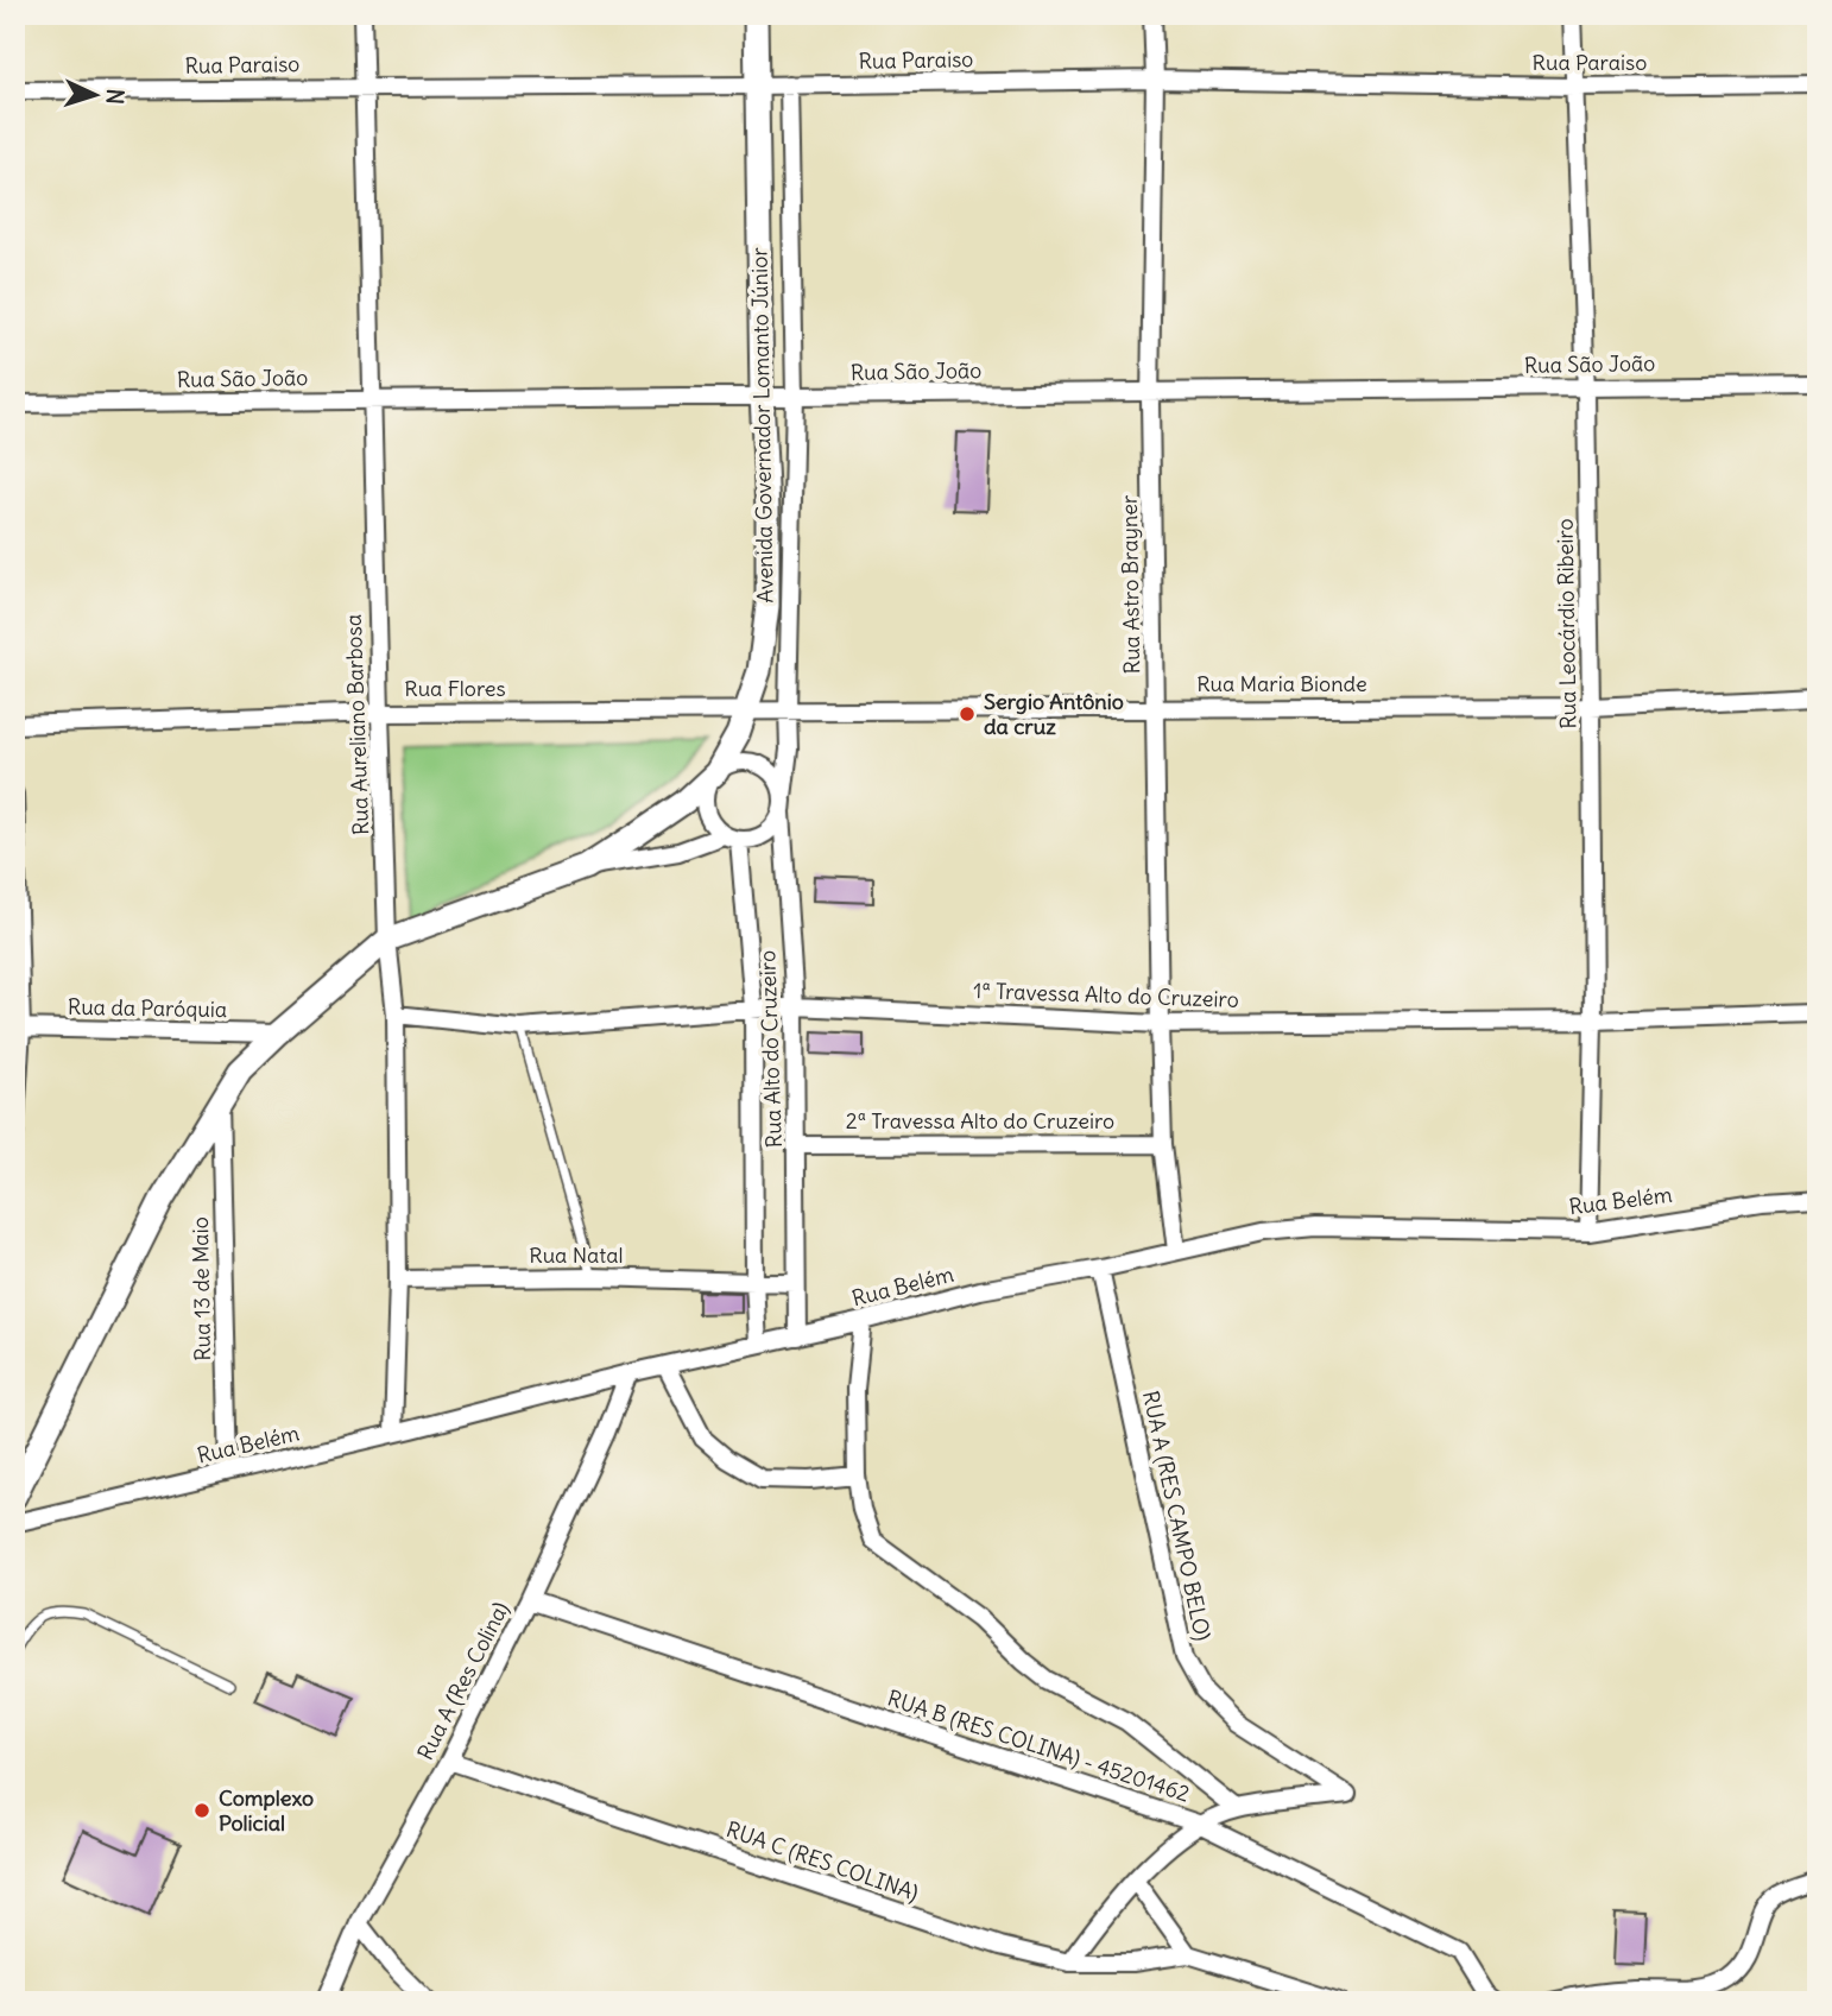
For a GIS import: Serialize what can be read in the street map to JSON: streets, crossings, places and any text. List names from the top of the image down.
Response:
{
  "streets": {
    "main road": ["Avenida Governador Lomanto Júnior"],
    "street": [
      "Rua Paraiso",
      "Rua São João",
      "Rua Astro Brayner",
      "Rua Leocárdio Ribeiro",
      "Rua Maria Bionde",
      "Rua Flores",
      "Rua Aureliano Barbosa",
      "1ª Travessa Alto do Cruzeiro",
      "Rua da Paróquia",
      "Rua Alto do Cruzeiro",
      "2ª Travessa Alto do Cruzeiro",
      "Rua Belém",
      "Rua Natal",
      "Rua 13 de Maio",
      "RUA A (RES CAMPO BELO)",
      "Rua A (Res Colina)",
      "RUA B (RES COLINA) - 45201462",
      "RUA C (RES COLINA)"
    ]
  },
  "crossings": [
    ["Rua Paraiso", "Avenida Governador Lomanto Júnior"],
    ["Rua Paraiso", "Rua Astro Brayner"],
    ["Rua Paraiso", "Rua Leocárdio Ribeiro"],
    ["Rua Paraiso", "Rua Aureliano Barbosa"],
    ["Rua Paraiso", "Rua Alto do Cruzeiro"],
    ["Rua São João", "Avenida Governador Lomanto Júnior"],
    ["Rua São João", "Rua Astro Brayner"],
    ["Rua São João", "Rua Leocárdio Ribeiro"],
    ["Rua São João", "Rua Aureliano Barbosa"],
    ["Rua São João", "Rua Alto do Cruzeiro"],
    ["Avenida Governador Lomanto Júnior", "Rua Maria Bionde"],
    ["Avenida Governador Lomanto Júnior", "Rua Flores"],
    ["Avenida Governador Lomanto Júnior", "Rua Aureliano Barbosa"],
    ["Avenida Governador Lomanto Júnior", "Rua da Paróquia"],
    ["Avenida Governador Lomanto Júnior", "Rua Alto do Cruzeiro"],
    ["Avenida Governador Lomanto Júnior", "Rua 13 de Maio"],
    ["Rua Astro Brayner", "Rua Maria Bionde"],
    ["Rua Astro Brayner", "1ª Travessa Alto do Cruzeiro"],
    ["Rua Astro Brayner", "2ª Travessa Alto do Cruzeiro"],
    ["Rua Astro Brayner", "Rua Belém"],
    ["Rua Leocárdio Ribeiro", "Rua Maria Bionde"],
    ["Rua Leocárdio Ribeiro", "1ª Travessa Alto do Cruzeiro"],
    ["Rua Leocárdio Ribeiro", "Rua Belém"],
    ["Rua Maria Bionde", "Rua Flores"],
    ["Rua Maria Bionde", "Rua Alto do Cruzeiro"],
    ["Rua Flores", "Rua Aureliano Barbosa"],
    ["Rua Aureliano Barbosa", "1ª Travessa Alto do Cruzeiro"],
    ["Rua Aureliano Barbosa", "Rua Belém"],
    ["Rua Aureliano Barbosa", "Rua Natal"],
    ["1ª Travessa Alto do Cruzeiro", "Rua Alto do Cruzeiro"],
    ["Rua Alto do Cruzeiro", "2ª Travessa Alto do Cruzeiro"],
    ["Rua Alto do Cruzeiro", "Rua Belém"],
    ["Rua Alto do Cruzeiro", "Rua Natal"],
    ["Rua Belém", "Rua 13 de Maio"],
    ["Rua Belém", "RUA A (RES CAMPO BELO)"],
    ["Rua Belém", "Rua A (Res Colina)"],
    ["Rua A (Res Colina)", "RUA B (RES COLINA) - 45201462"],
    ["Rua A (Res Colina)", "RUA C (RES COLINA)"]
  ],
  "places": ["Sergio Antônio da cruz", "Complexo Policial"],
  "north": "right"
}
